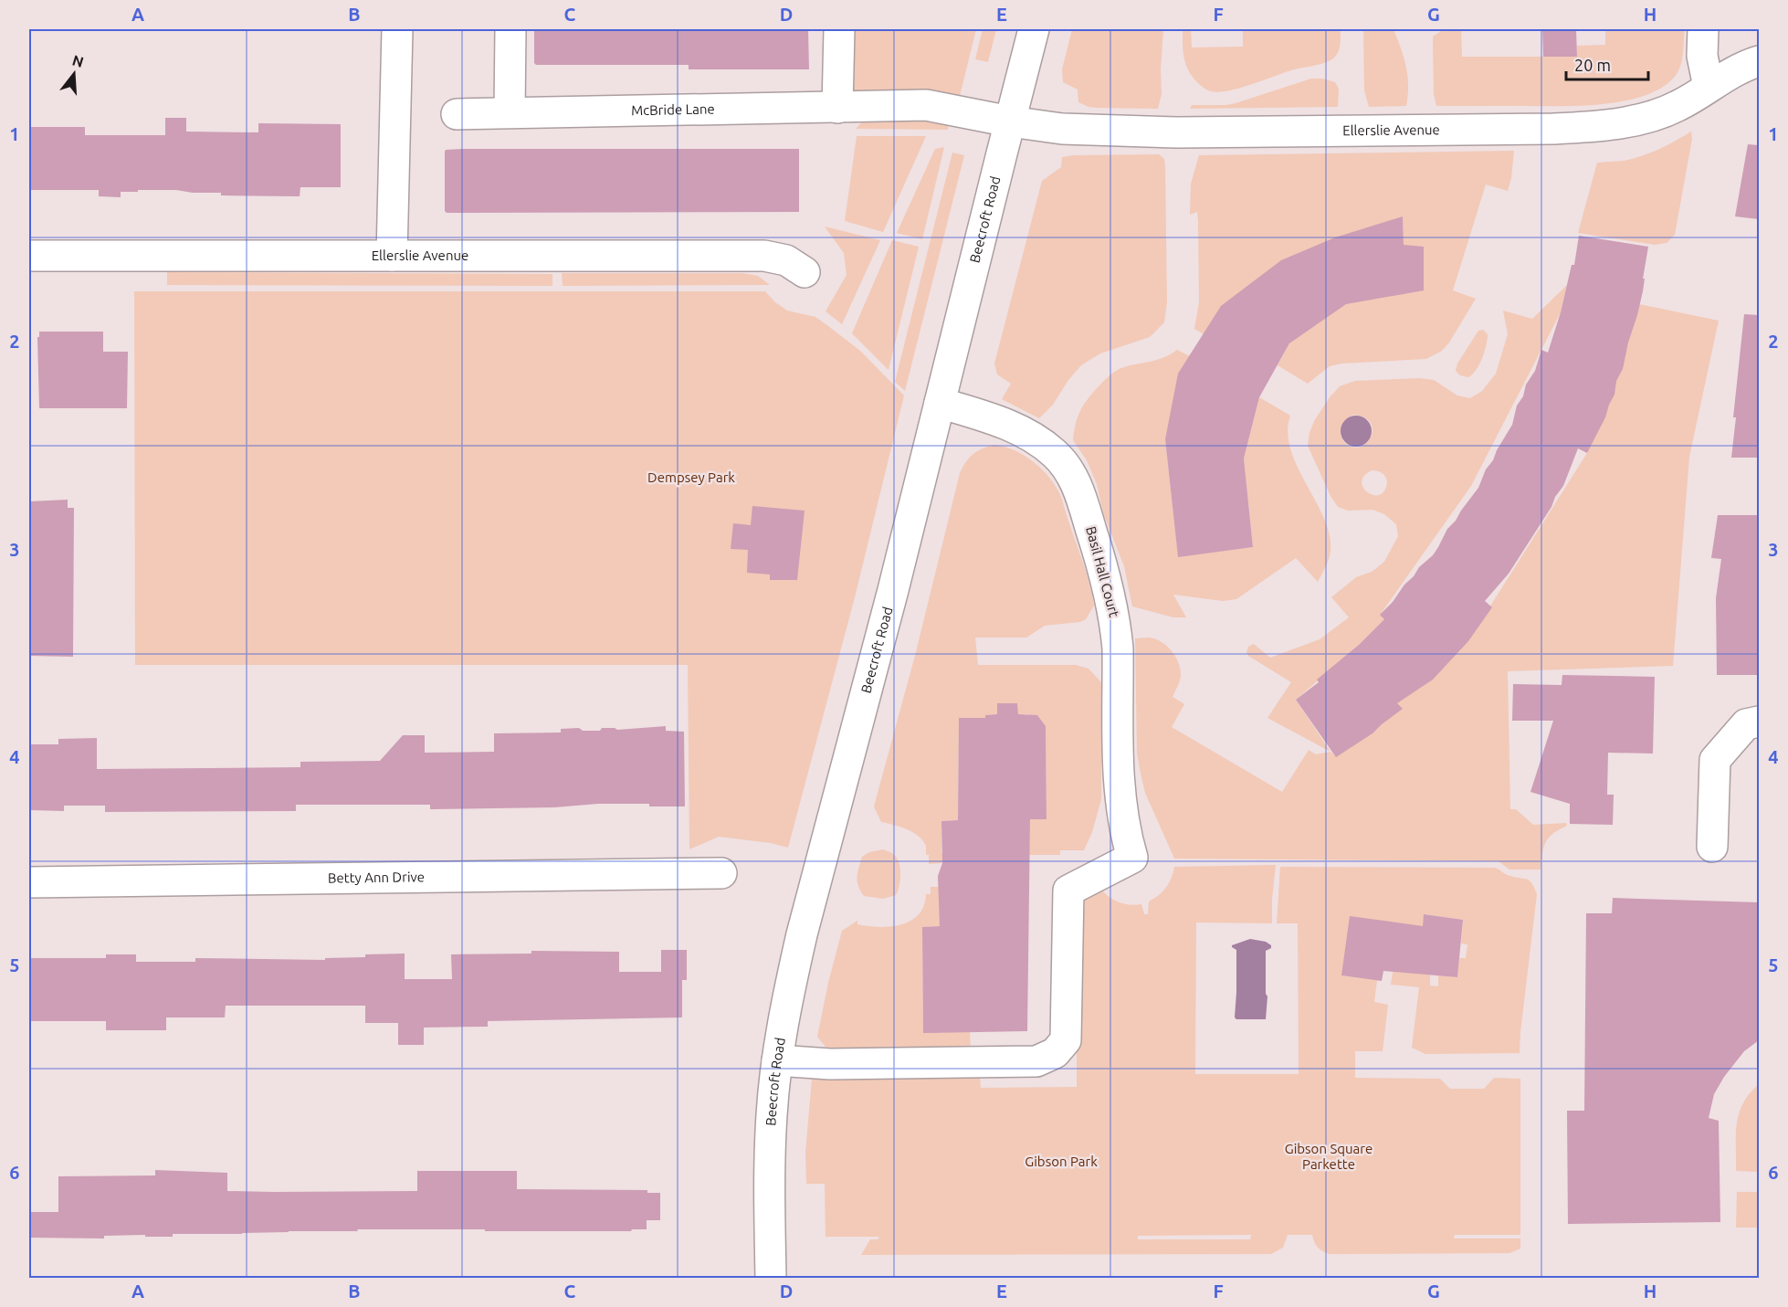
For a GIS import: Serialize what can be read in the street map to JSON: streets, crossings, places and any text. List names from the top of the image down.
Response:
{
  "streets": {
    "street": [
      "McBride Lane",
      "Ellerslie Avenue",
      "Beecroft Road",
      "Basil Hall Court",
      "Betty Ann Drive"
    ]
  },
  "crossings": [
    ["McBride Lane", "Ellerslie Avenue"],
    ["McBride Lane", "Beecroft Road"],
    ["Ellerslie Avenue", "Beecroft Road"],
    ["Beecroft Road", "Basil Hall Court"]
  ],
  "parks": ["Dempsey Park", "Gibson Square Parkette", "Gibson Park"],
  "scale_bar": "20 m",
  "north": "top",
  "grid": {
    "columns": [
      "A",
      "B",
      "C",
      "D",
      "E",
      "F",
      "G",
      "H"
    ],
    "rows": [
      "1",
      "2",
      "3",
      "4",
      "5",
      "6"
    ]
  }
}
